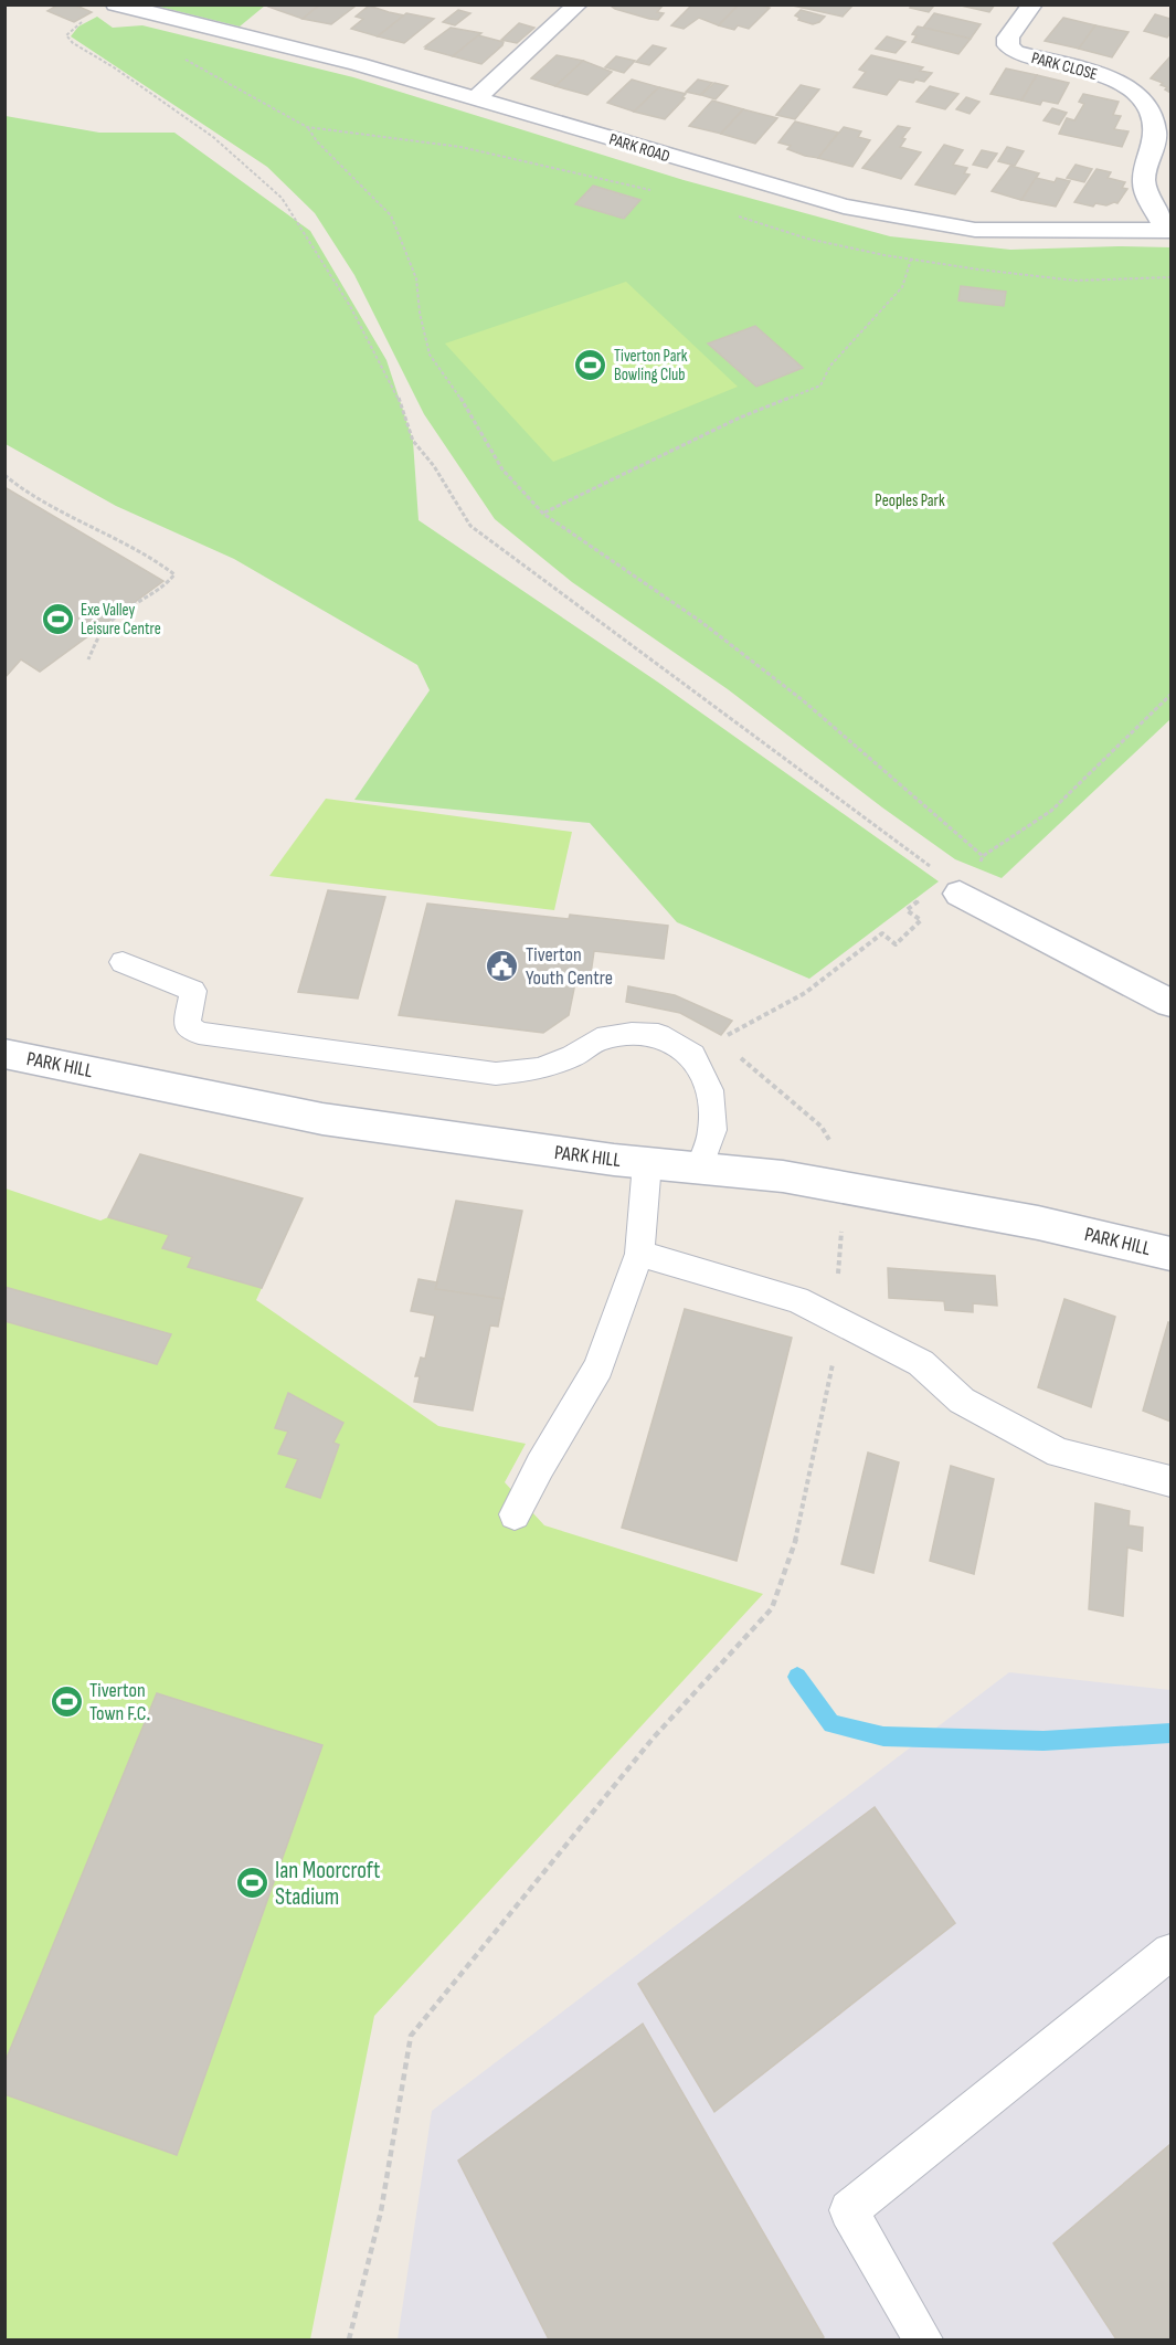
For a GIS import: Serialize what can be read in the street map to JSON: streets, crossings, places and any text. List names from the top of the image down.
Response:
{
  "streets": {
    "street": ["PARK CLOSE", "PARK ROAD", "PARK HILL"]
  },
  "crossings": [
    ["PARK CLOSE", "PARK ROAD"]
  ],
  "parks": ["Peoples Park"],
  "places": {
    "sports": [
      "Tiverton Park Bowling Club",
      "Exe Valley Leisure Centre",
      "Tiverton Town F.C.",
      "Ian Moorcroft Stadium"
    ],
    "public building": ["Tiverton Youth Centre"]
  }
}
